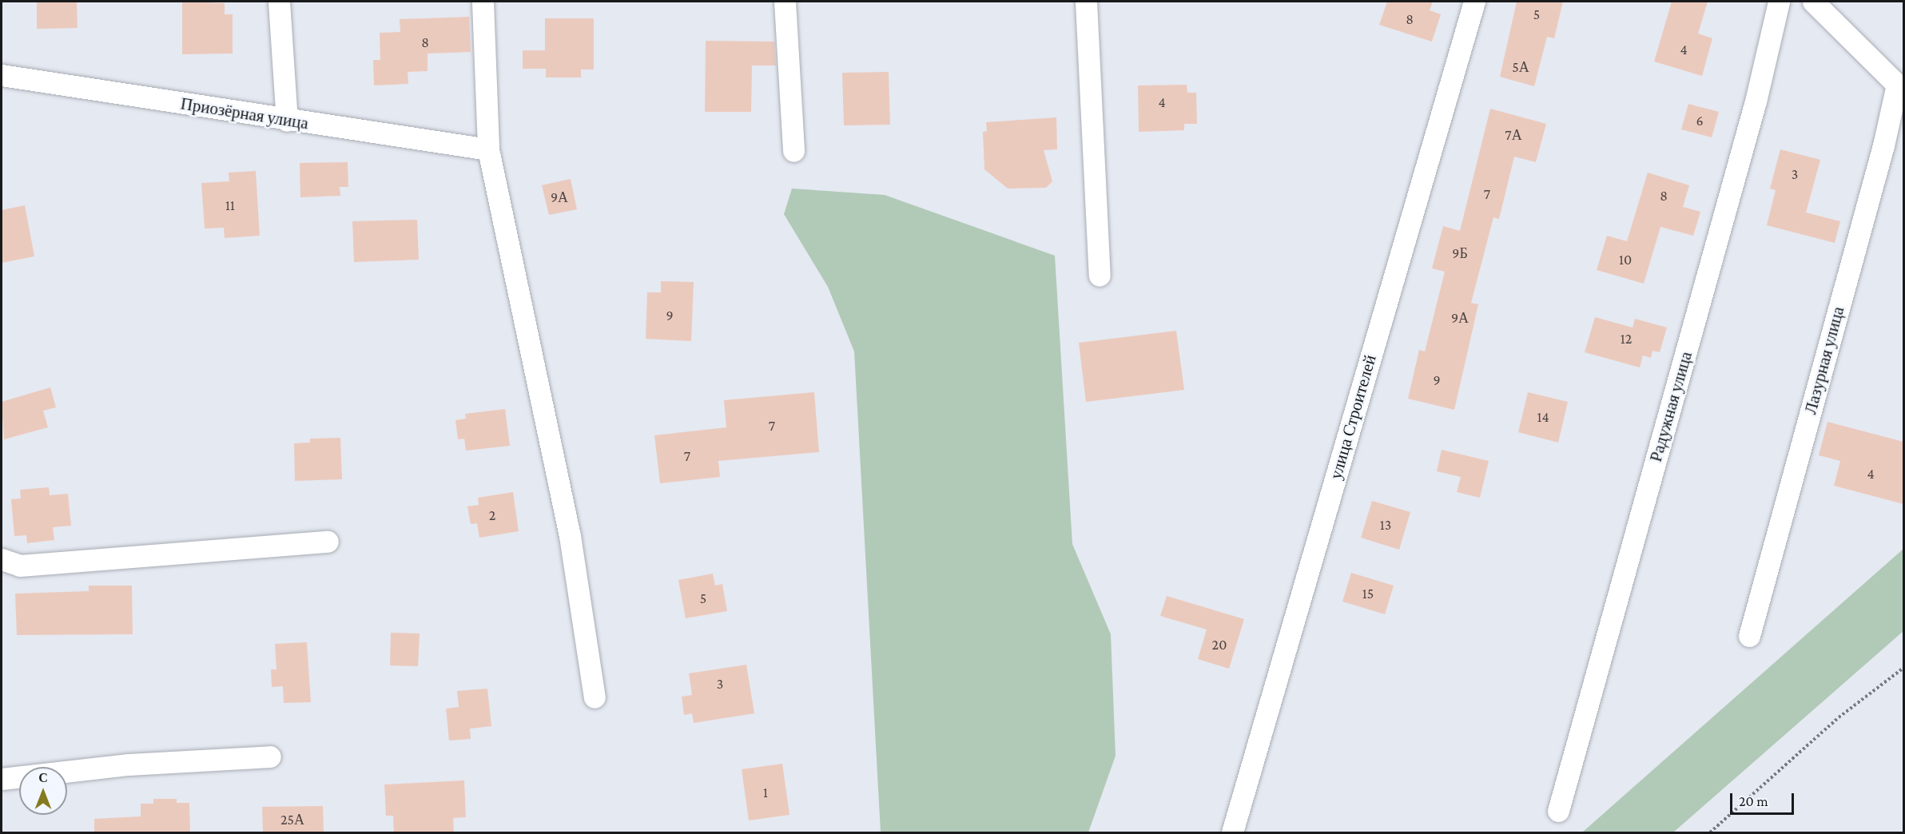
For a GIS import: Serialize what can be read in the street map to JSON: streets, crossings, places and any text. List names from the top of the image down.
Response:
{
  "streets": {
    "street": [
      "Приозёрная улица",
      "Лазурная улица",
      "Радужная улица",
      "улица Строителей"
    ]
  },
  "house_numbers": [
    "5",
    "8",
    "8",
    "4",
    "5А",
    "4",
    "6",
    "7А",
    "3",
    "7",
    "8",
    "9А",
    "11",
    "9Б",
    "10",
    "9",
    "9А",
    "12",
    "9",
    "14",
    "7",
    "7",
    "4",
    "2",
    "13",
    "15",
    "5",
    "20",
    "3",
    "1",
    "25А"
  ],
  "scale_bar": "20 m",
  "north": "top"
}
